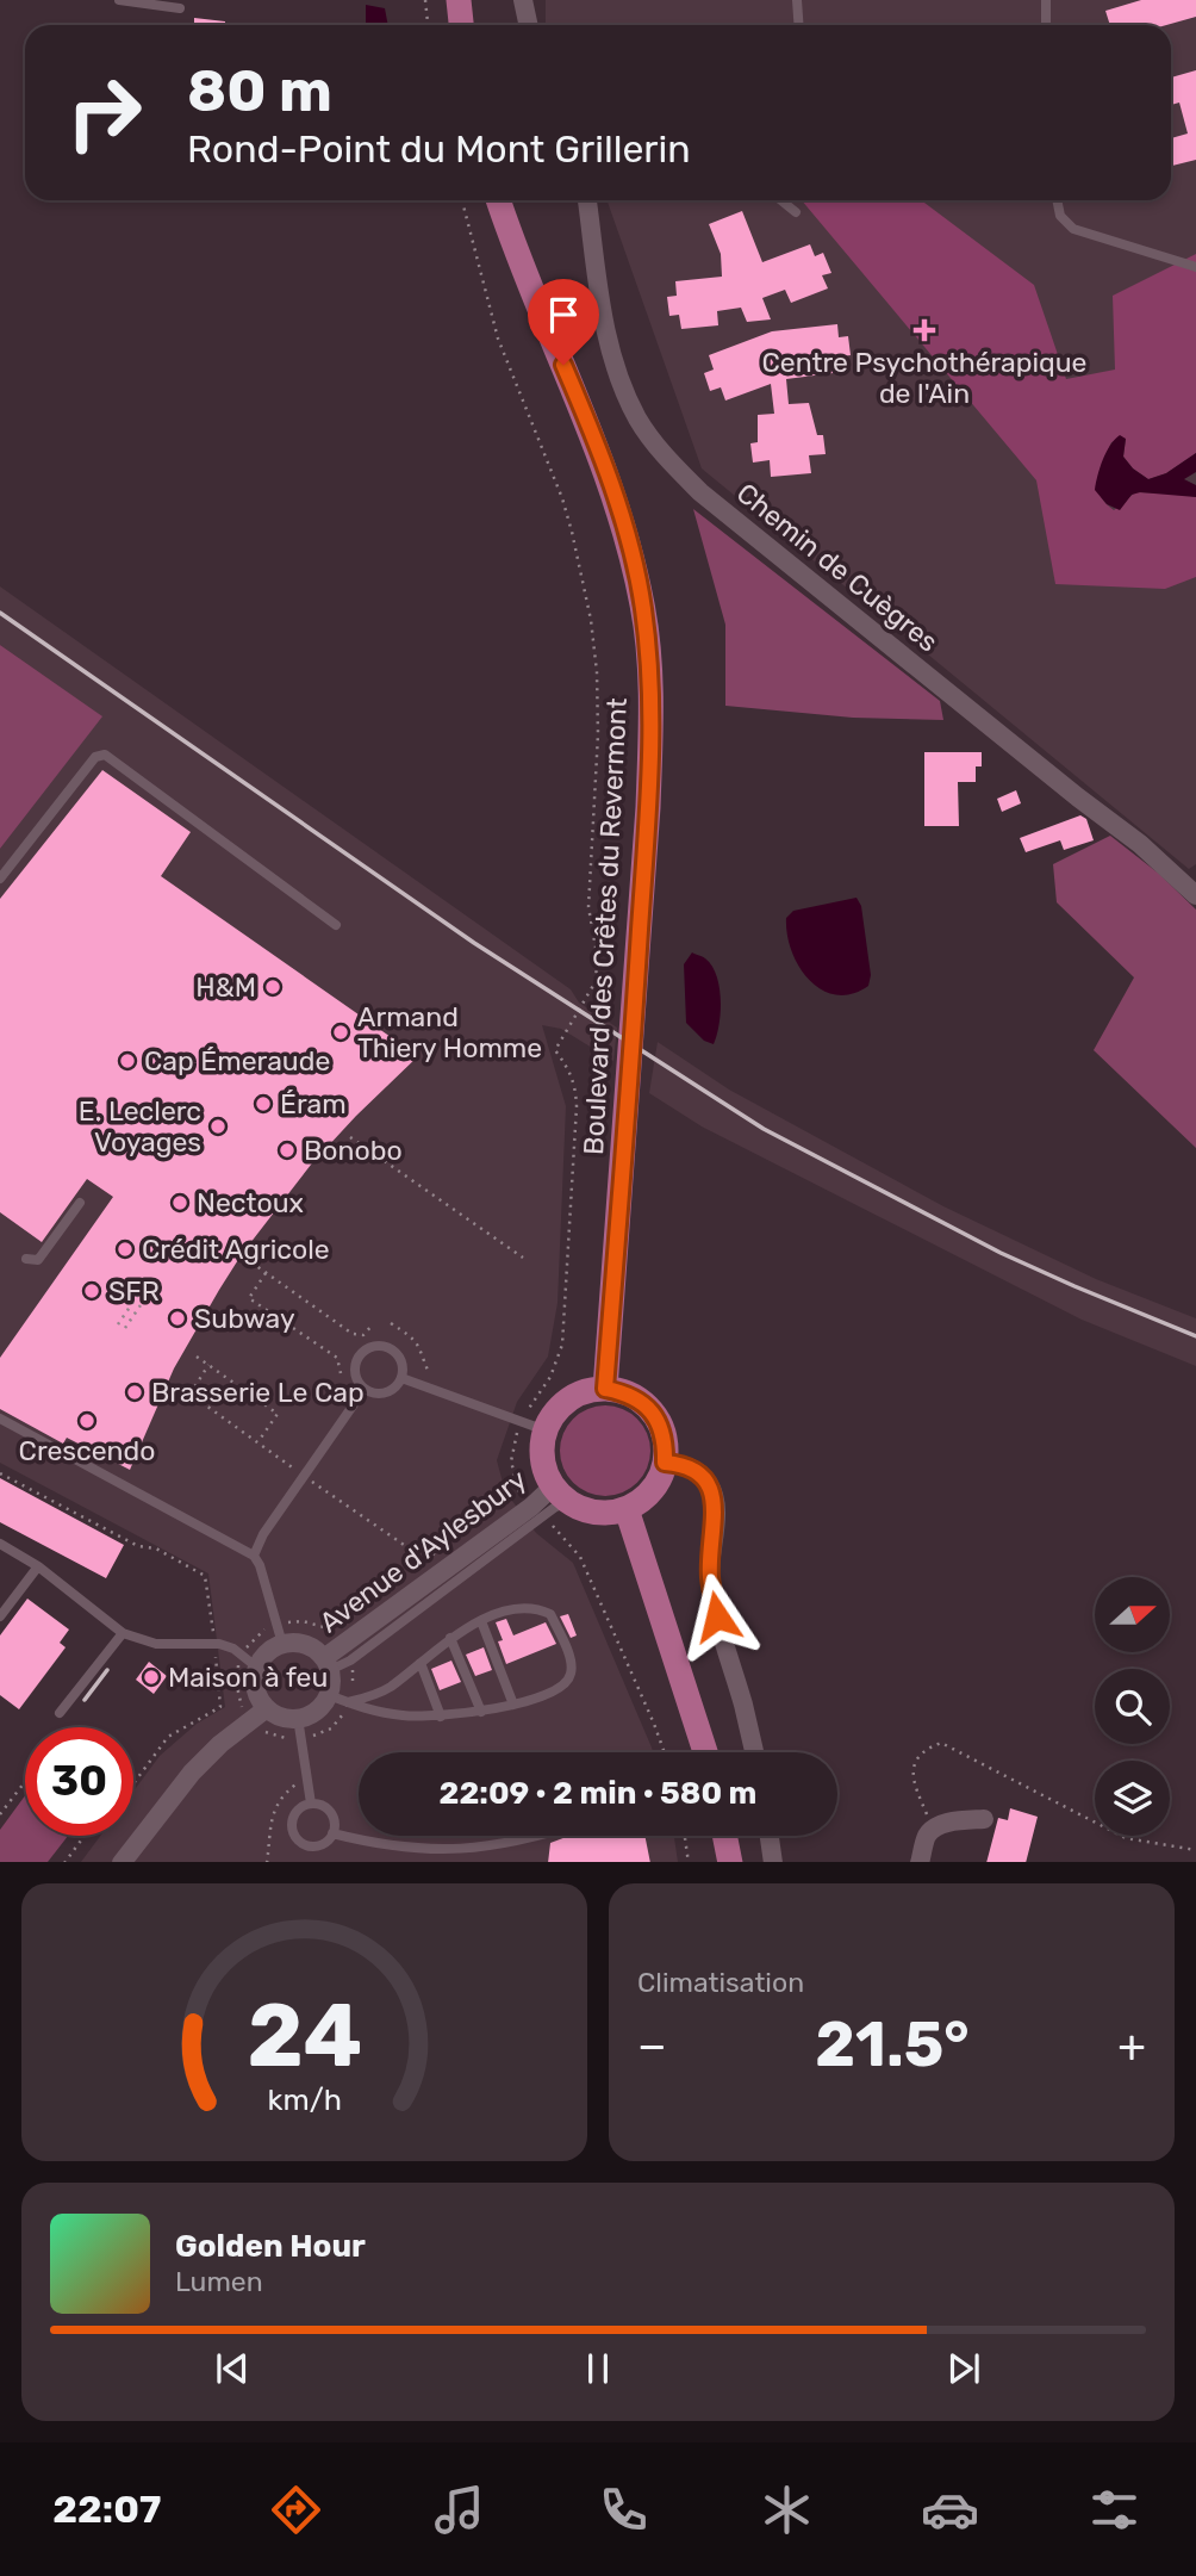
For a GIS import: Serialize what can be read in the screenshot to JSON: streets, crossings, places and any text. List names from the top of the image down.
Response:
{
  "streets": {
    "main road": ["Boulevard des Crêtes du Revermont"],
    "street": ["Chemin de Cuègres", "Avenue d'Aylesbury"]
  },
  "crossings": [
    ["Boulevard des Crêtes du Revermont", "Avenue d'Aylesbury"]
  ],
  "places": {
    "health": ["Centre Psychothérapique de l'Ain"],
    "other": [
      "H&M",
      "Armand Thiery Homme",
      "Cap Émeraude",
      "Éram",
      "E. Leclerc Voyages",
      "Bonobo",
      "Nectoux",
      "Crédit Agricole",
      "SFR",
      "Subway",
      "Brasserie Le Cap",
      "Crescendo",
      "Maison à feu"
    ]
  },
  "north": "right",
  "page": {
    "turn": ["80 m", "Rond-Point du Mont Grillerin"],
    "limit": "30",
    "trip": "22:09 · 2 min · 580 m",
    "tile": "Climatisation",
    "heat": ["−", "21.5°", "+"],
    "song": ["Golden Hour", "Lumen"],
    "tabs": "22:07",
    "gauge": ["24", "km/h"]
  }
}
